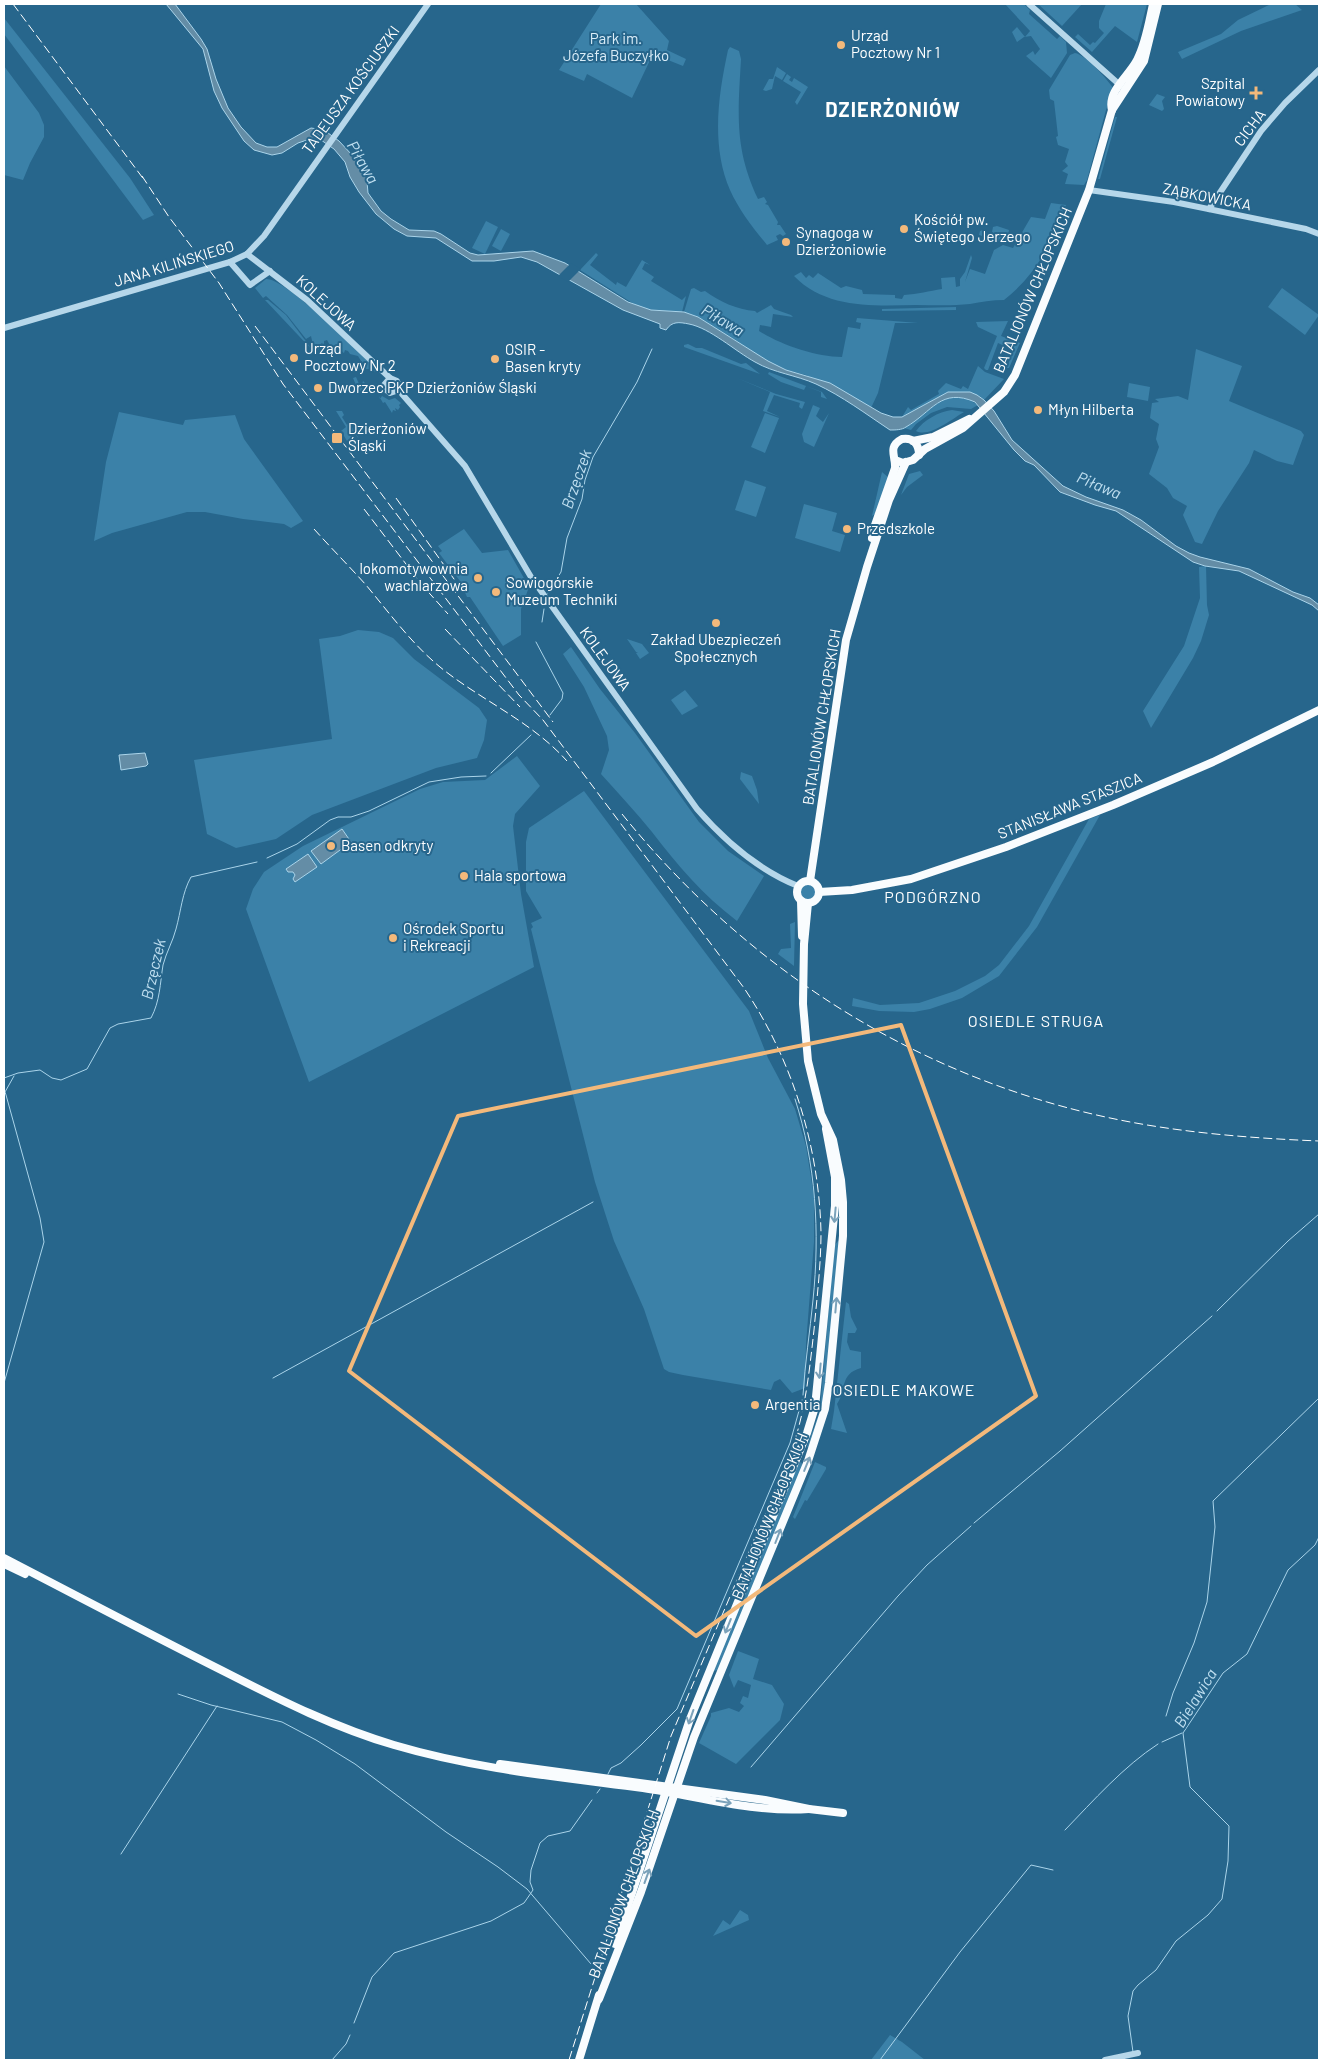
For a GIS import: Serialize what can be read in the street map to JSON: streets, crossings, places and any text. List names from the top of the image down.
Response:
{
  "streets": {
    "main road": ["BATALIONÓW CHŁOPSKICH", "STANISŁAWA STASZICA"],
    "street": [
      "TADEUSZA KOŚCIUSZKI",
      "CICHA",
      "ZĄBKOWICKA",
      "JANA KILIŃSKIEGO",
      "KOLEJOWA"
    ]
  },
  "crossings": [
    ["TADEUSZA KOŚCIUSZKI", "JANA KILIŃSKIEGO"],
    ["CICHA", "ZĄBKOWICKA"],
    ["ZĄBKOWICKA", "BATALIONÓW CHŁOPSKICH"],
    ["JANA KILIŃSKIEGO", "KOLEJOWA"],
    ["BATALIONÓW CHŁOPSKICH", "KOLEJOWA"],
    ["BATALIONÓW CHŁOPSKICH", "STANISŁAWA STASZICA"],
    ["KOLEJOWA", "STANISŁAWA STASZICA"]
  ],
  "districts": [
    "DZIERŻONIÓW",
    "PODGÓRZNO",
    "OSIEDLE STRUGA",
    "OSIEDLE MAKOWE"
  ],
  "water": ["Piława", "Brzęczek", "Bielawica"],
  "parks": ["Park im. Józefa Buczyłko"],
  "places": {
    "other": [
      "Urząd Pocztowy Nr 1",
      "Kościół pw. Świętego Jerzego",
      "Synagoga w Dzierżoniowie",
      "Urząd Pocztowy Nr 2",
      "OSIR - Basen kryty",
      "Dworzec PKP Dzierżoniów Śląski",
      "Młyn Hilberta",
      "Przedszkole",
      "lokomotywownia wachlarzowa",
      "Sowiogórskie Muzeum Techniki",
      "Zakład Ubezpieczeń Społecznych",
      "Basen odkryty",
      "Hala sportowa",
      "Ośrodek Sportu i Rekreacji",
      "Argentia"
    ],
    "health": ["Szpital Powiatowy"],
    "transit": ["Dzierżoniów Śląski"]
  }
}
